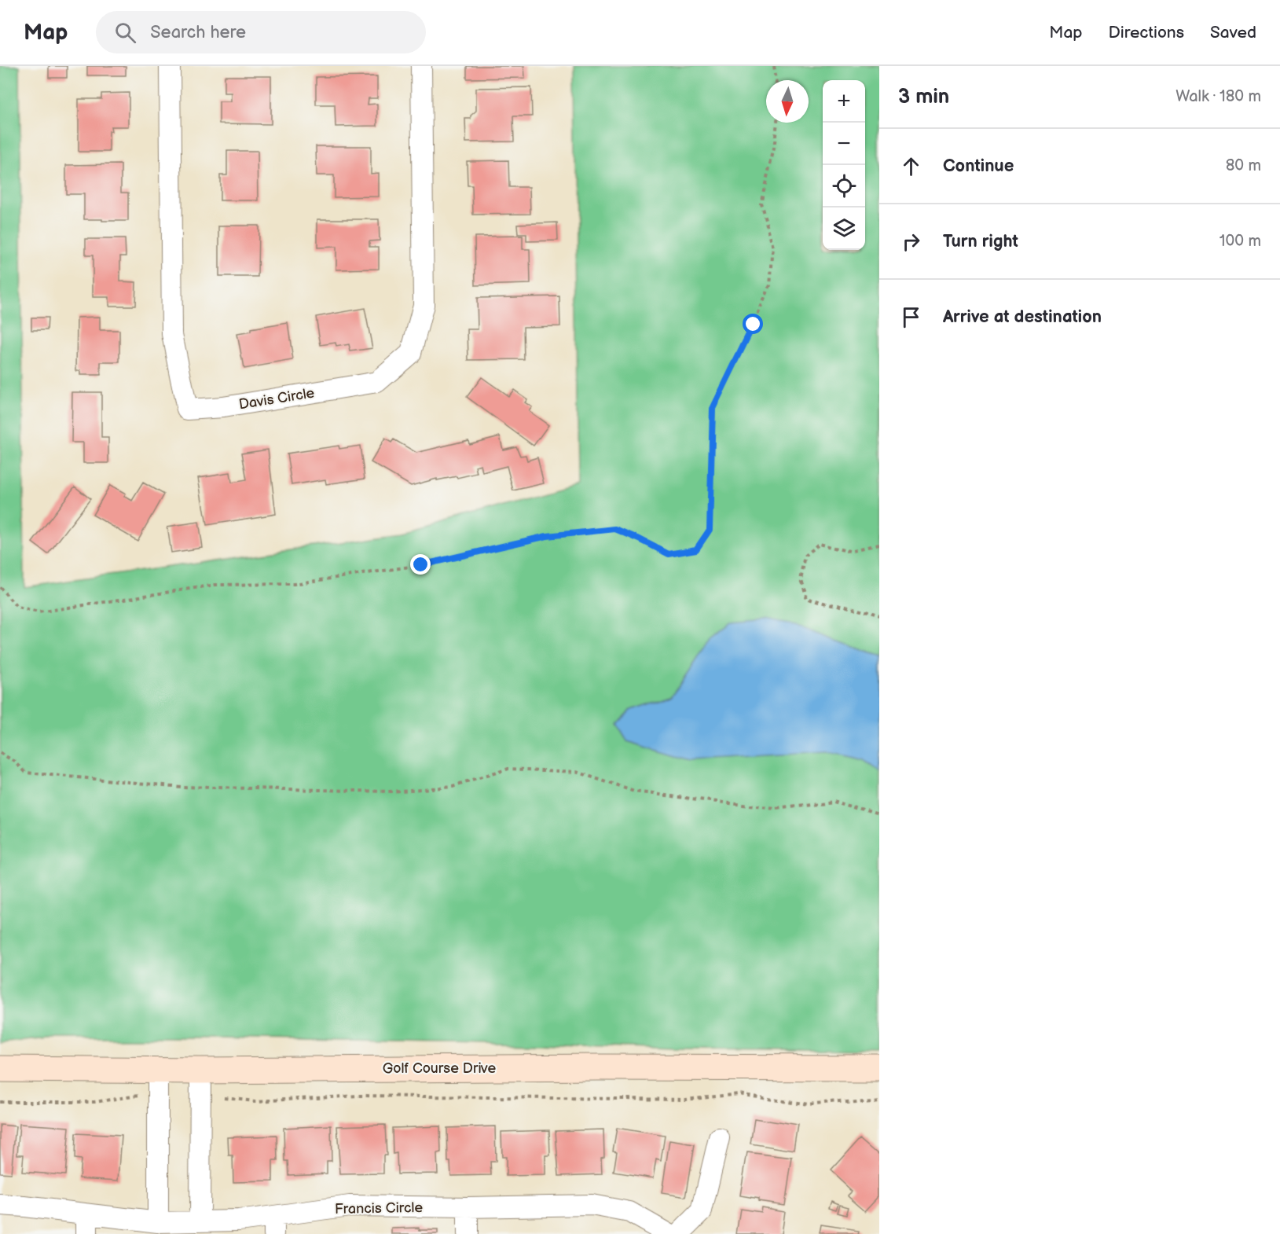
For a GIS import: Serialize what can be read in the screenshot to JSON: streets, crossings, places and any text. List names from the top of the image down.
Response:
{
  "streets": {
    "street": ["Davis Circle", "Golf Course Drive", "Francis Circle"]
  },
  "north": "bottom",
  "page": {
    "header": "Map",
    "search": "Search here",
    "nav": ["Map", "Directions", "Saved"],
    "heading": ["3 min", "Walk · 180 m"],
    "map_buttons": ["+", "−"],
    "list": [
      ["Continue", "80 m"],
      ["Turn right", "100 m"],
      "Arrive at destination"
    ]
  }
}
